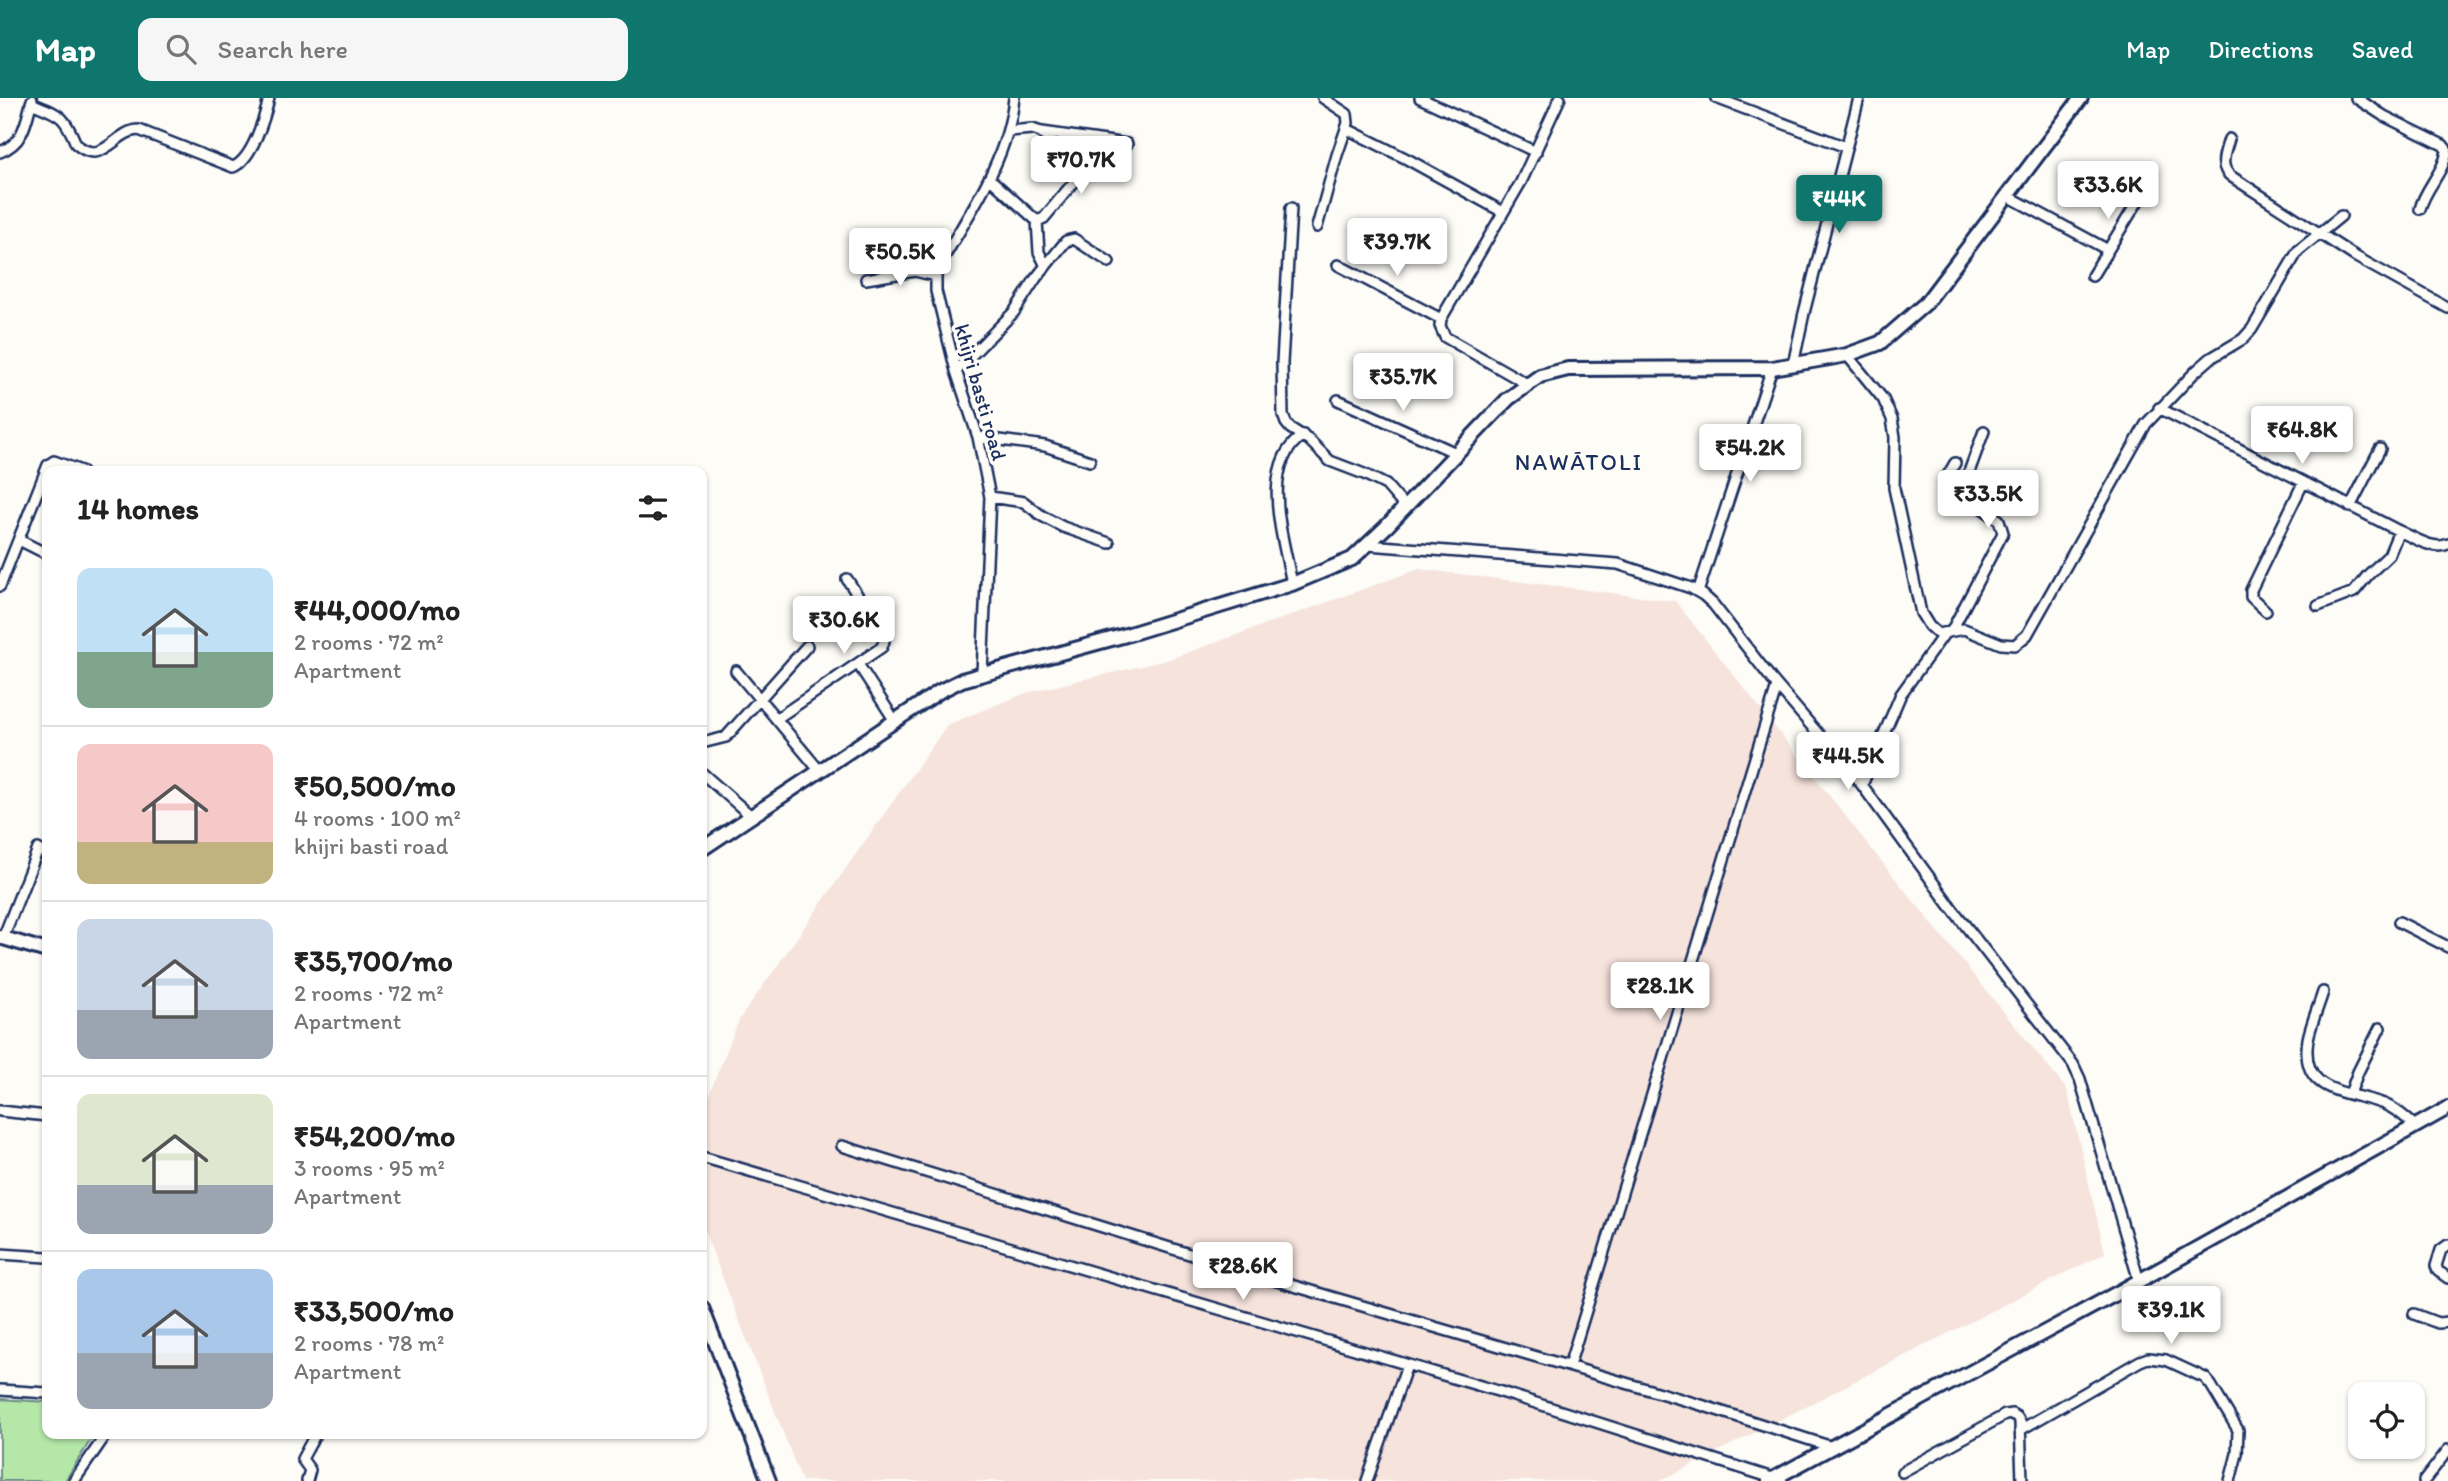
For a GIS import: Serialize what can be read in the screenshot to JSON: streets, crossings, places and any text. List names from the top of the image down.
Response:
{
  "streets": {
    "street": ["khijri basti road"]
  },
  "districts": ["NAWĀTOLI"],
  "page": {
    "header": "Map",
    "search": "Search here",
    "nav": ["Map", "Directions", "Saved"],
    "price": [
      "₹70.7K",
      "₹33.6K",
      "₹44K",
      "₹39.7K",
      "₹50.5K",
      "₹35.7K",
      "₹64.8K",
      "₹54.2K",
      "₹33.5K",
      "₹30.6K",
      "₹44.5K",
      "₹28.1K",
      "₹28.6K",
      "₹39.1K"
    ],
    "heading": "14 homes",
    "list": [
      {
        "name": "₹44,000/mo",
        "note": "2 rooms · 72 m² · Apartment"
      },
      {
        "name": "₹50,500/mo",
        "note": "4 rooms · 100 m² · khijri basti road"
      },
      {
        "name": "₹35,700/mo",
        "note": "2 rooms · 72 m² · Apartment"
      },
      {
        "name": "₹54,200/mo",
        "note": "3 rooms · 95 m² · Apartment"
      },
      {
        "name": "₹33,500/mo",
        "note": "2 rooms · 78 m² · Apartment"
      }
    ]
  }
}
